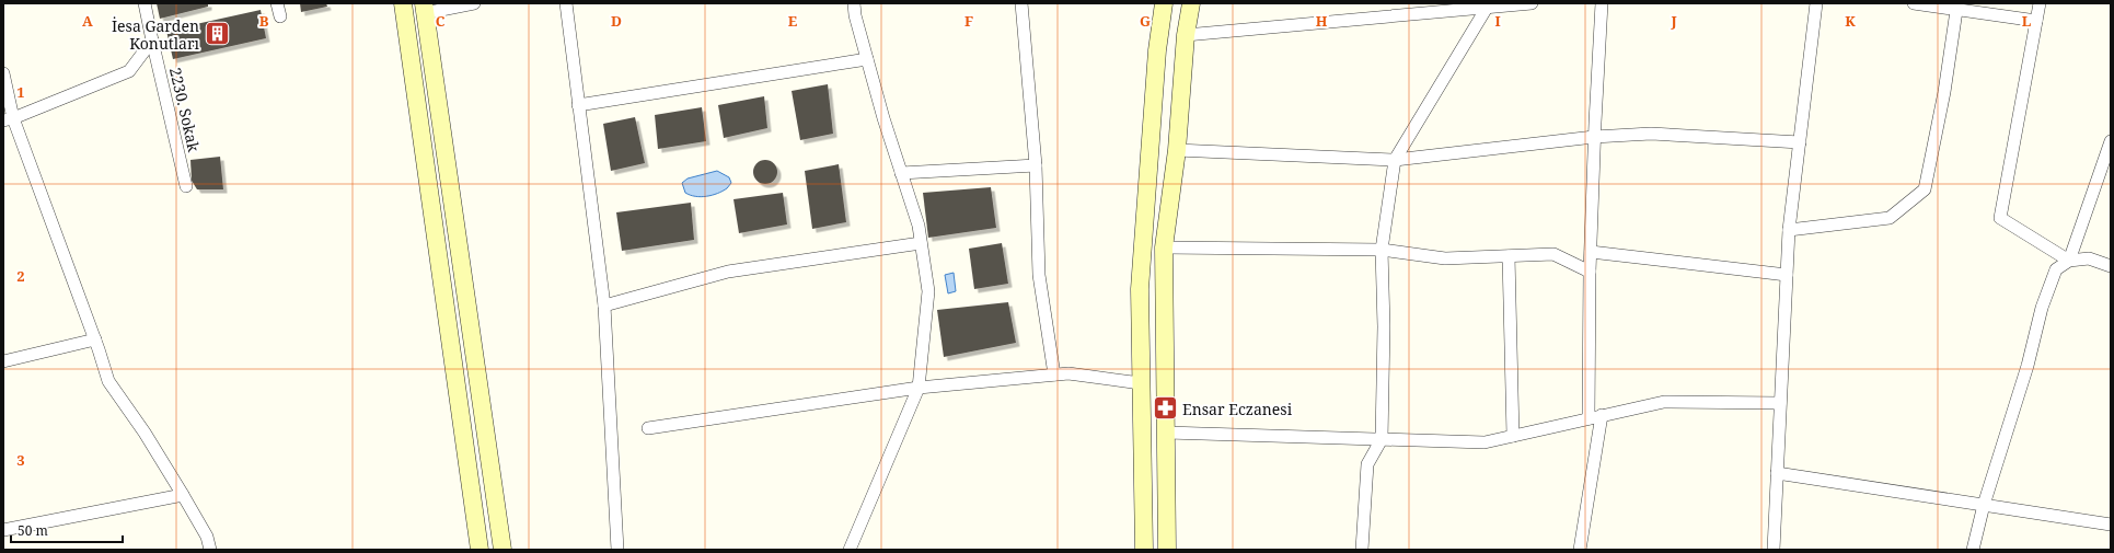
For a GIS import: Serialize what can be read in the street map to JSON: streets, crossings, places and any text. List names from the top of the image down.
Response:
{
  "streets": {
    "street": ["2230. Sokak"]
  },
  "places": {
    "building": ["İesa Garden Konutları"],
    "pharmacy": ["Ensar Eczanesi"]
  },
  "scale_bar": "50 m",
  "grid": {
    "columns": [
      "A",
      "B",
      "C",
      "D",
      "E",
      "F",
      "G",
      "H",
      "I",
      "J",
      "K",
      "L"
    ],
    "rows": ["1", "2", "3"]
  }
}
